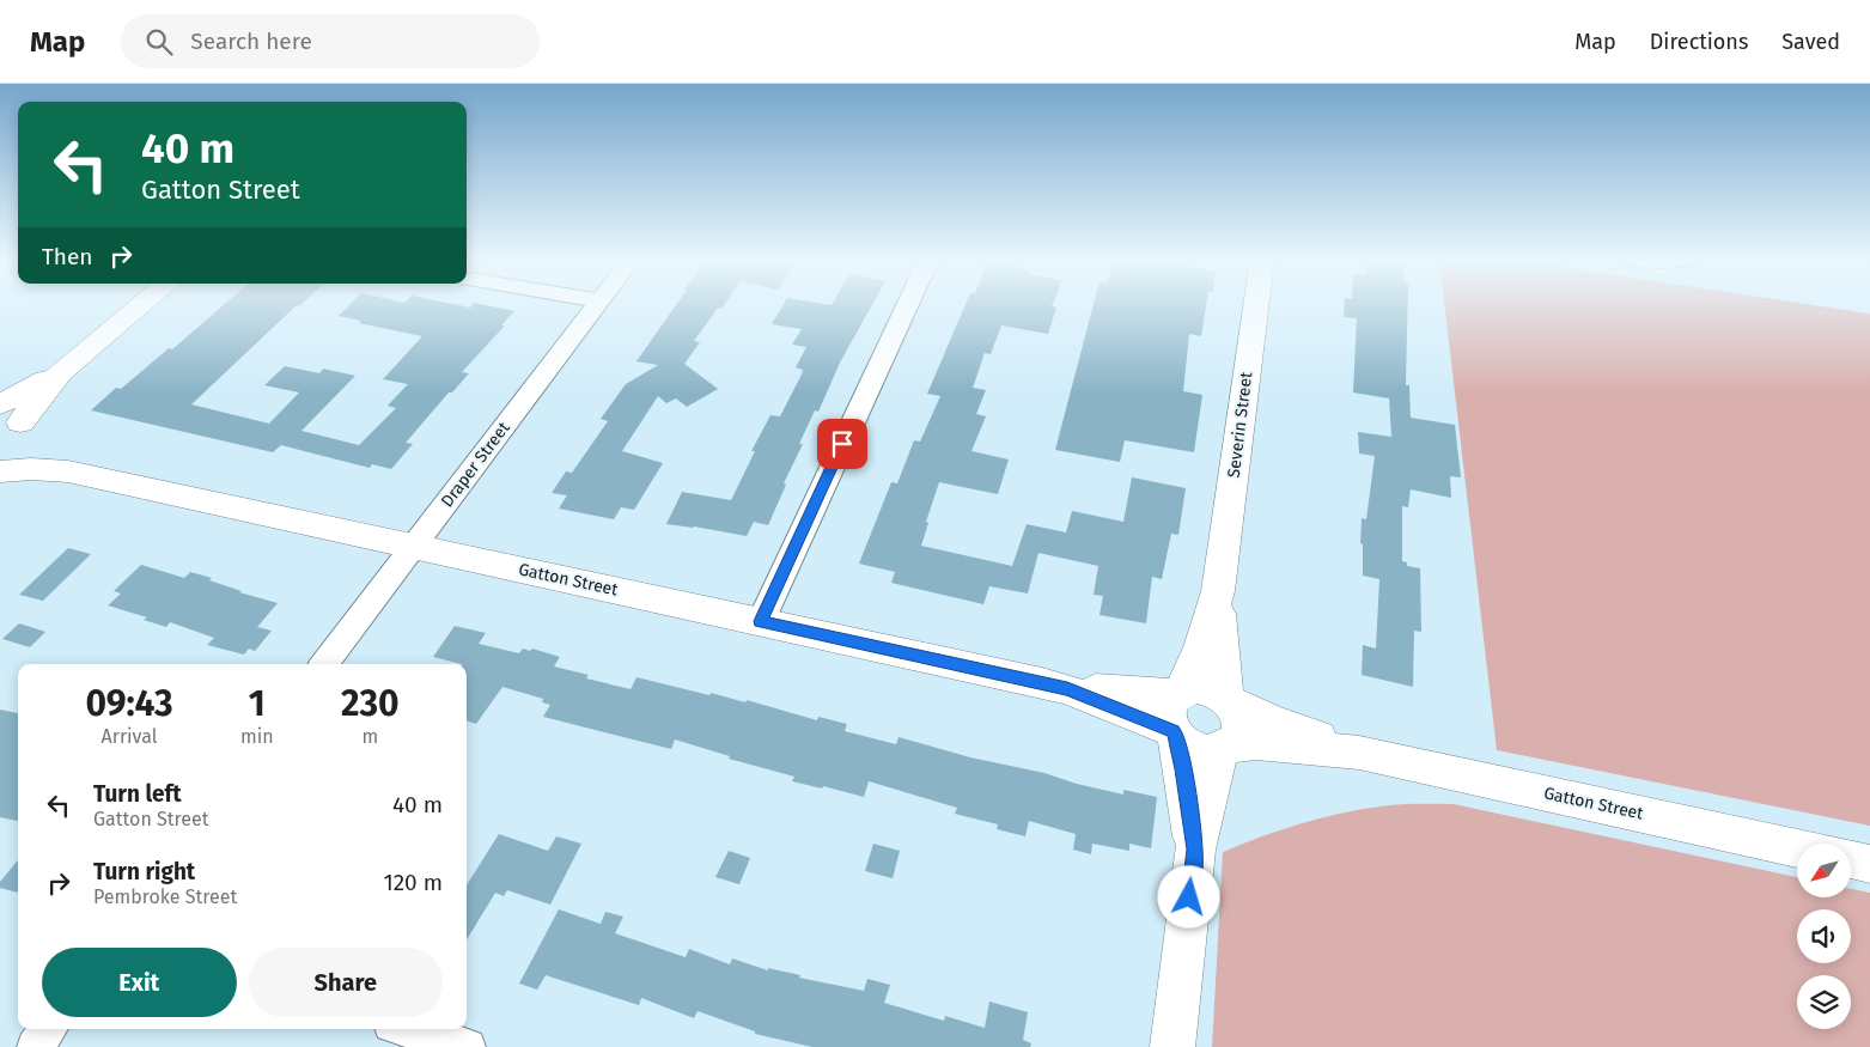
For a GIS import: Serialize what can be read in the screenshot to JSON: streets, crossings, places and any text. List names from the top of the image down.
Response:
{
  "streets": {
    "street": ["Severin Street", "Draper Street", "Gatton Street"]
  },
  "crossings": [
    ["Severin Street", "Gatton Street"],
    ["Draper Street", "Gatton Street"]
  ],
  "north": "bottom left",
  "page": {
    "header": "Map",
    "search": "Search here",
    "nav": ["Map", "Directions", "Saved"],
    "turn": ["40 m", "Gatton Street"],
    "then": "Then",
    "eta": [
      "09:43",
      "Arrival",
      "1",
      "min",
      "230",
      "m"
    ],
    "list": [
      {
        "name": "Turn left",
        "note": "Gatton Street",
        "value": "40 m"
      },
      {
        "name": "Turn right",
        "note": "Pembroke Street",
        "value": "120 m"
      }
    ],
    "buttons": ["Exit", "Share"]
  }
}
